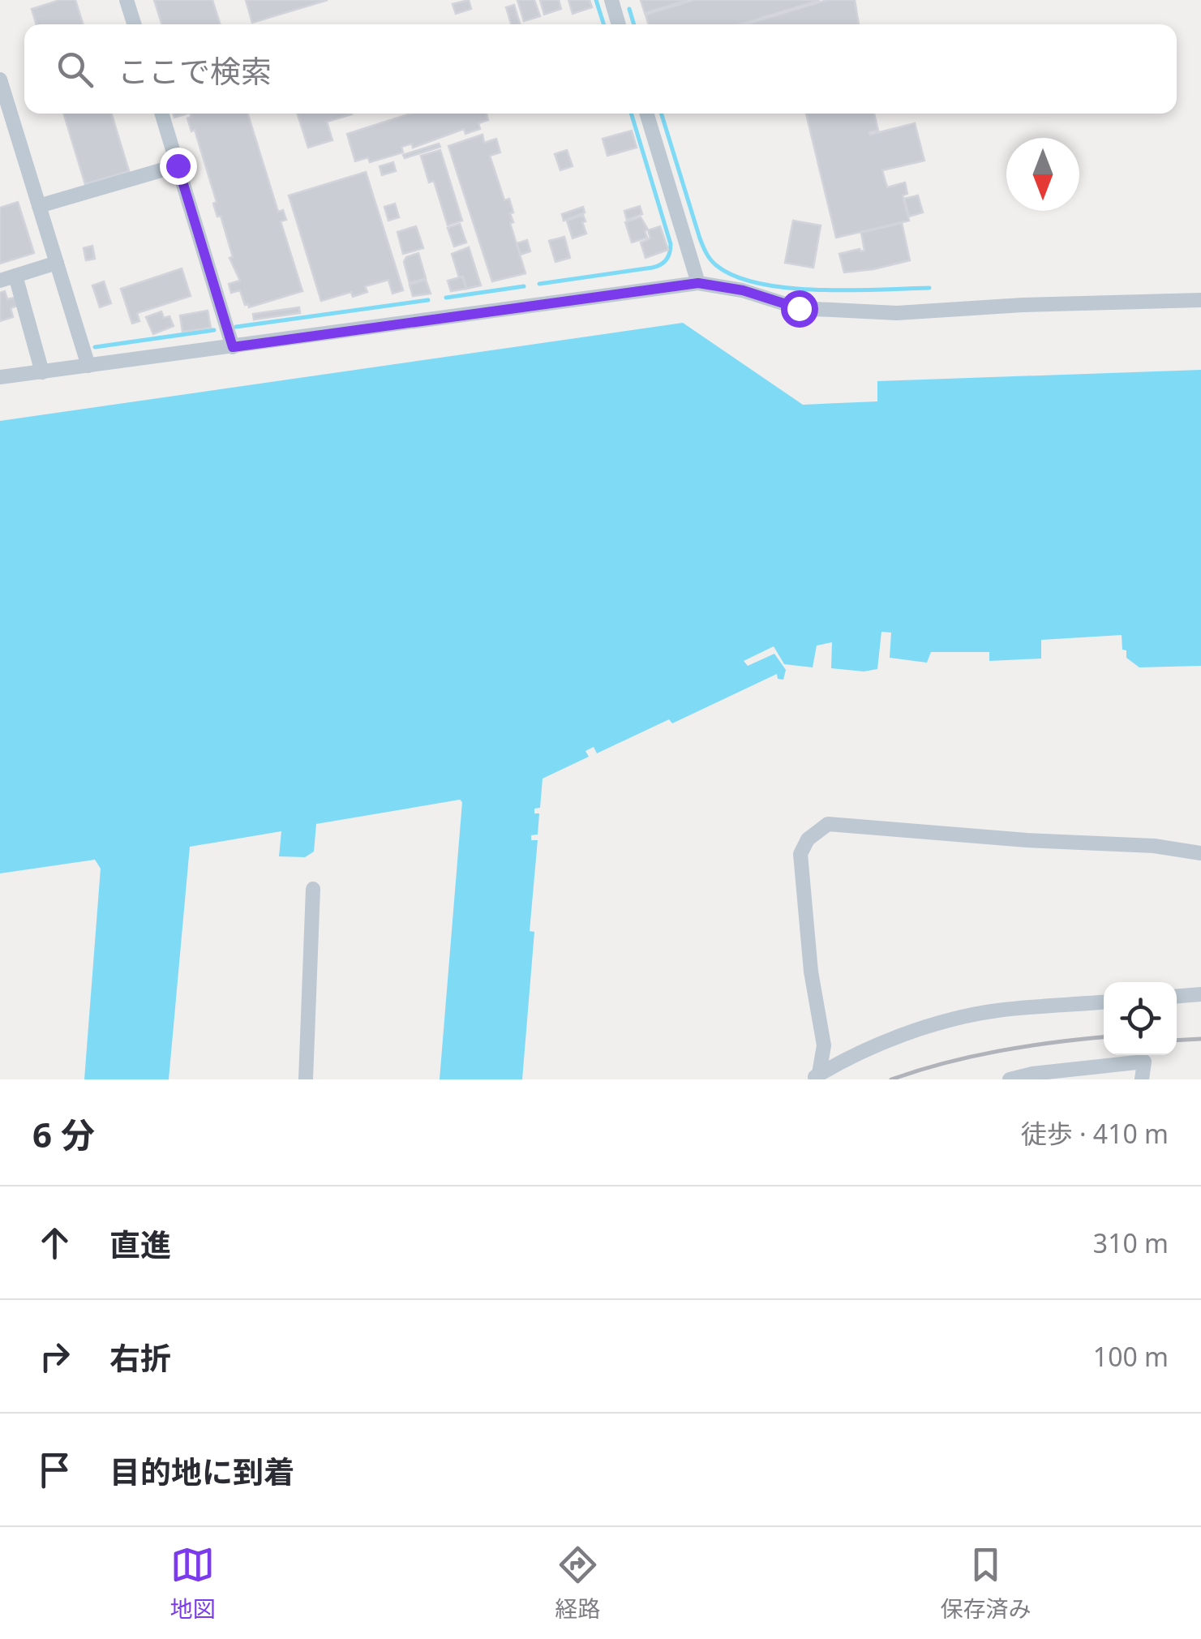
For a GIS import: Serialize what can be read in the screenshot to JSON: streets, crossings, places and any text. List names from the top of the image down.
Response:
{
  "north": "bottom",
  "page": {
    "search": "ここで検索",
    "heading": ["6 分", "徒歩 · 410 m"],
    "list": [
      ["直進", "310 m"],
      ["右折", "100 m"],
      "目的地に到着"
    ],
    "nav": ["地図", "経路", "保存済み"]
  }
}
